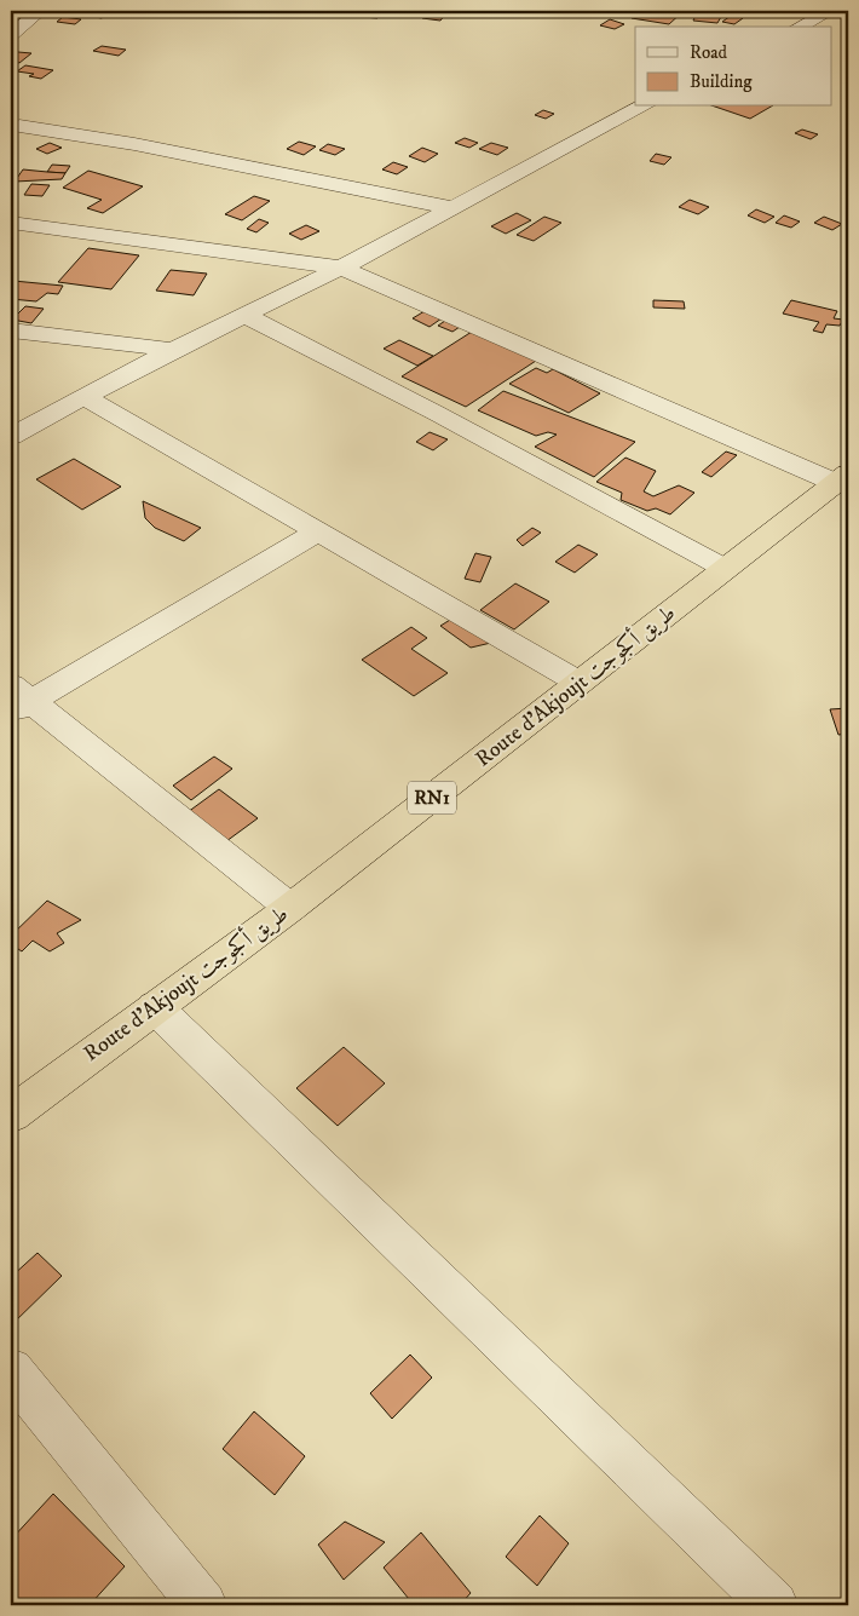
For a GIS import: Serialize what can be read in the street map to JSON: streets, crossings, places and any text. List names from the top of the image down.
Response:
{
  "streets": {
    "highway": ["Route d'Akjoujt طريق أكجوجت", "RN1"]
  },
  "legend": ["Road", "Building"]
}
